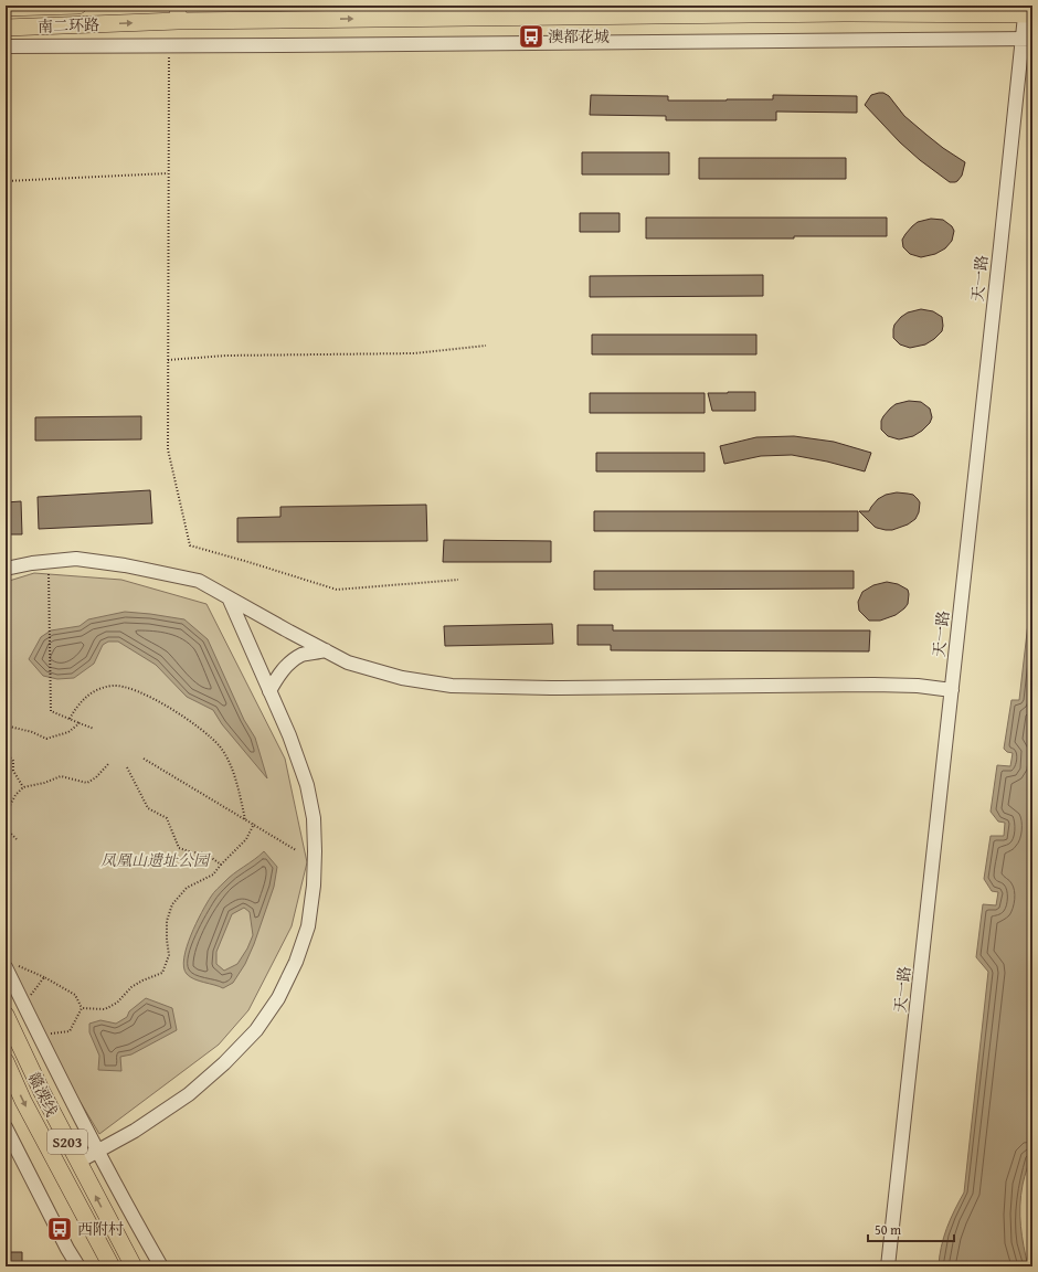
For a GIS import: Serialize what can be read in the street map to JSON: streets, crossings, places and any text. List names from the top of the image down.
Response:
{
  "streets": {
    "main road": ["南二环路", "赣溧线", "S203"],
    "street": ["天一路"]
  },
  "crossings": [
    ["南二环路", "天一路"]
  ],
  "parks": ["凤凰山遗址公园"],
  "places": {
    "bus stop": ["澳都花城", "西附村"]
  },
  "scale_bar": "50 m"
}
